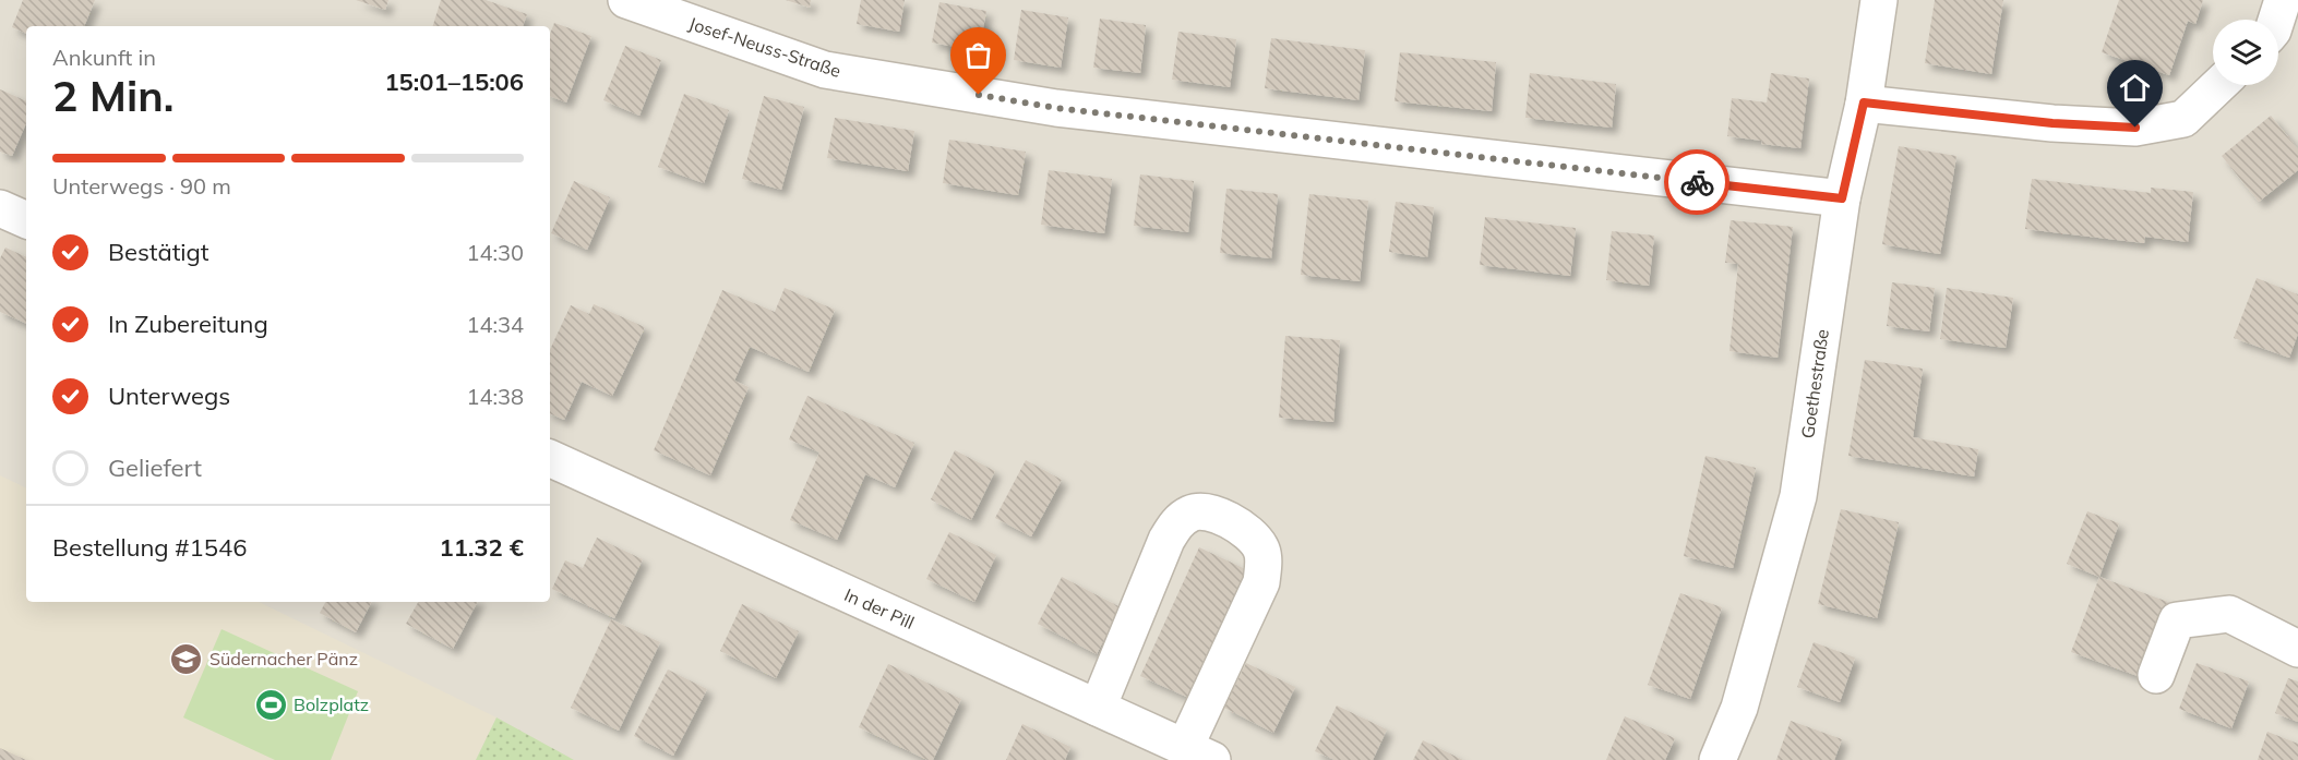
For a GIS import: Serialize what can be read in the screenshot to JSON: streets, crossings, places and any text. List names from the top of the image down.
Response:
{
  "streets": {
    "street": ["Josef-Neuss-Straße", "Goethestraße", "In der Pill"]
  },
  "crossings": [
    ["Josef-Neuss-Straße", "Goethestraße"]
  ],
  "places": {
    "school or university": ["Südernacher Pänz"],
    "sports": ["Bolzplatz"]
  },
  "page": {
    "heading": ["2 Min.", "Ankunft in", "15:01–15:06"],
    "panel": ["Bestellung #1546", "11.32 €"],
    "bar": "Unterwegs · 90 m",
    "list": [
      ["Bestätigt", "14:30"],
      ["In Zubereitung", "14:34"],
      ["Unterwegs", "14:38"],
      "Geliefert"
    ]
  }
}
